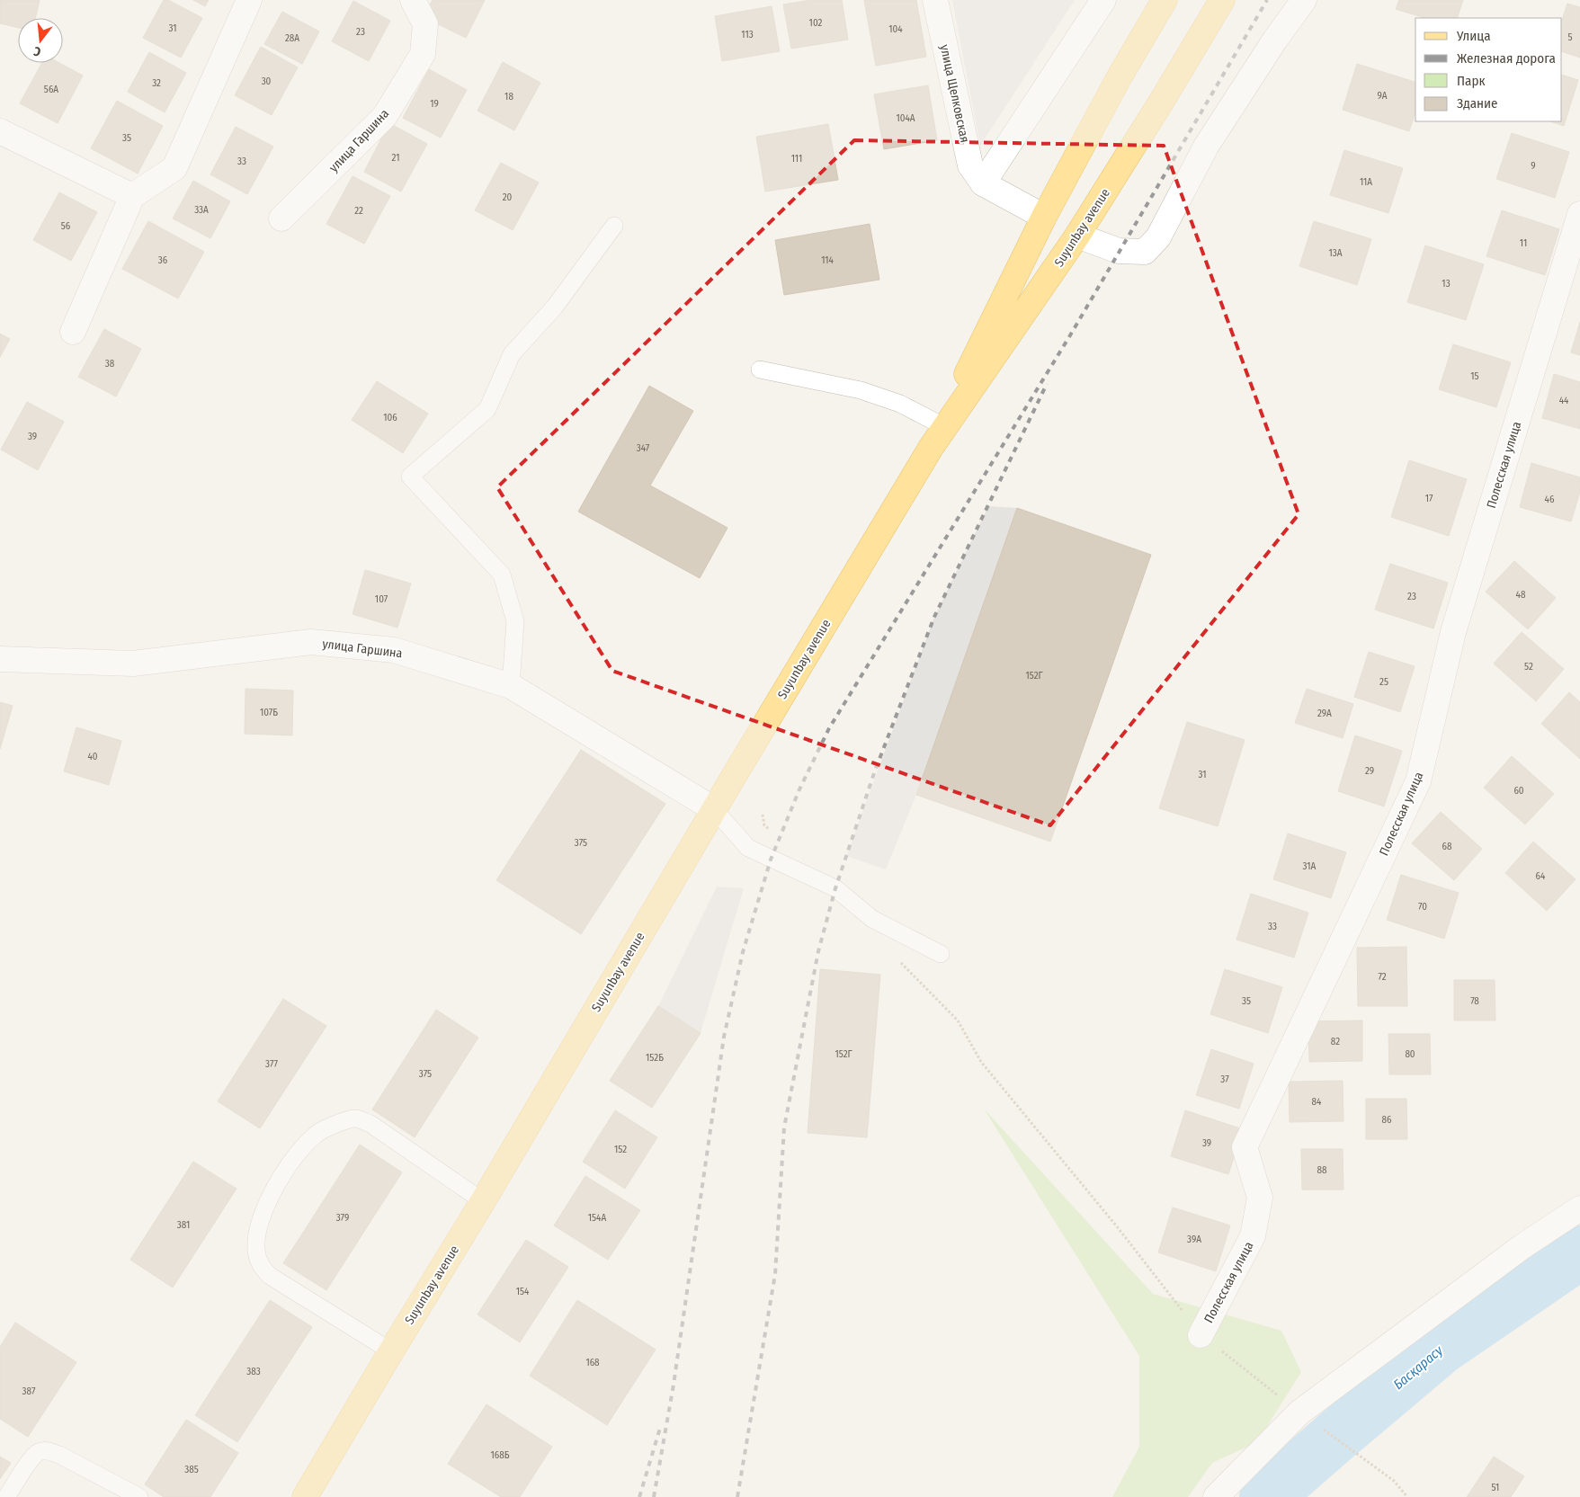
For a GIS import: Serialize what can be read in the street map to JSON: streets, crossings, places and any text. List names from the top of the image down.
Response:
{
  "streets": {
    "main road": ["Suyunbay avenue"],
    "street": ["улица Щелковская", "улица Гаршина", "Полесская улица"]
  },
  "crossings": [
    ["улица Гаршина", "Suyunbay avenue"]
  ],
  "water": ["Басқарасу"],
  "house_numbers": [
    "102",
    "31",
    "104",
    "23",
    "113",
    "5",
    "28А",
    "30",
    "32",
    "56А",
    "9А",
    "18",
    "19",
    "104А",
    "35",
    "21",
    "111",
    "33",
    "9",
    "11А",
    "20",
    "33А",
    "22",
    "56",
    "11",
    "13А",
    "36",
    "114",
    "13",
    "38",
    "15",
    "44",
    "106",
    "39",
    "347",
    "17",
    "46",
    "48",
    "23",
    "107",
    "52",
    "152Г",
    "25",
    "107Б",
    "29А",
    "40",
    "29",
    "31",
    "60",
    "375",
    "68",
    "31А",
    "64",
    "70",
    "33",
    "72",
    "35",
    "78",
    "82",
    "152Г",
    "80",
    "152Б",
    "377",
    "375",
    "37",
    "84",
    "86",
    "39",
    "152",
    "88",
    "379",
    "154А",
    "381",
    "39А",
    "154",
    "168",
    "383",
    "387",
    "168Б",
    "385",
    "51"
  ],
  "legend": [
    "Улица",
    "Железная дорога",
    "Парк",
    "Здание"
  ],
  "north": "bottom"
}
